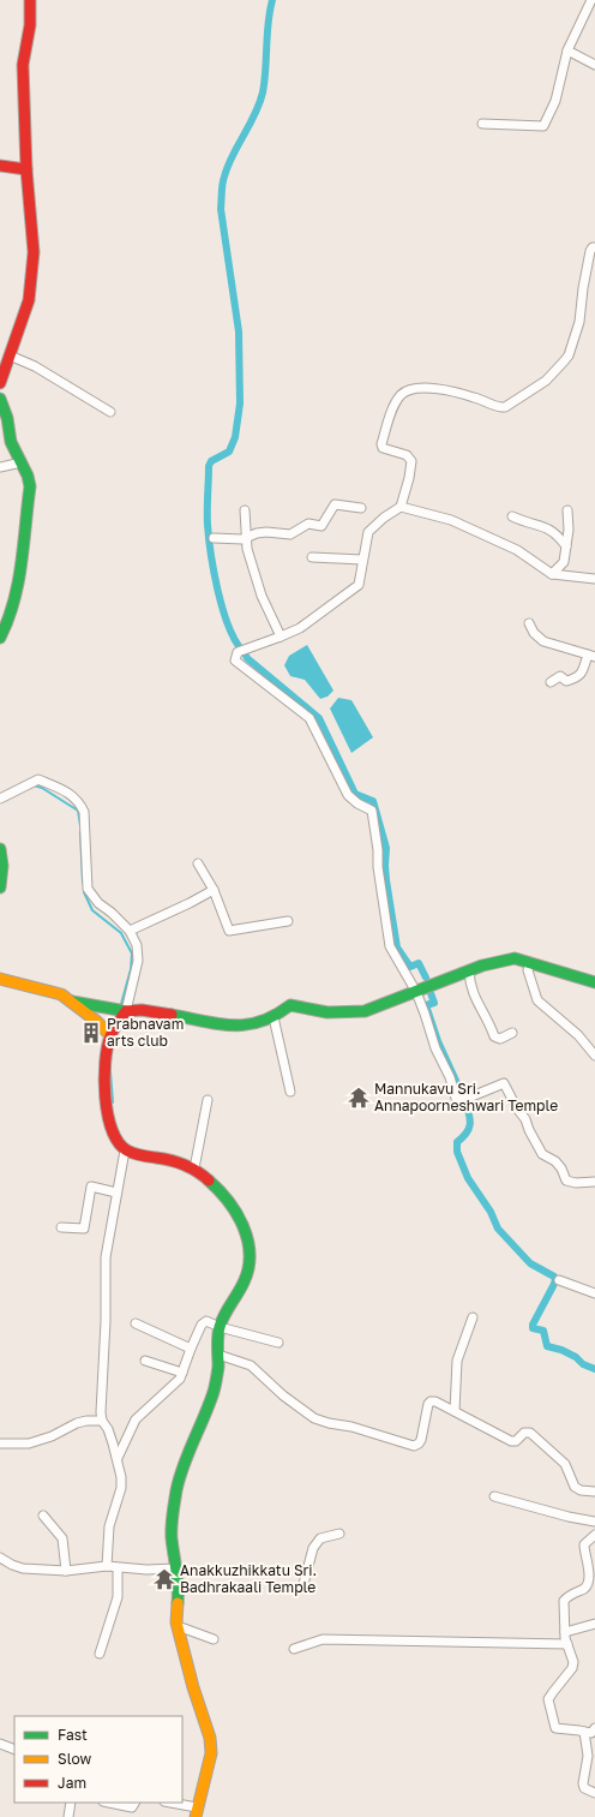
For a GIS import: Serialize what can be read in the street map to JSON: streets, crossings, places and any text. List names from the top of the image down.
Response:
{
  "places": {
    "building": ["Prabnavam arts club"],
    "temple": ["Mannukavu Sri. Annapoorneshwari Temple", "Anakkuzhikkatu Sri. Badhrakaali Temple"]
  },
  "legend": ["Fast", "Slow", "Jam"]
}
